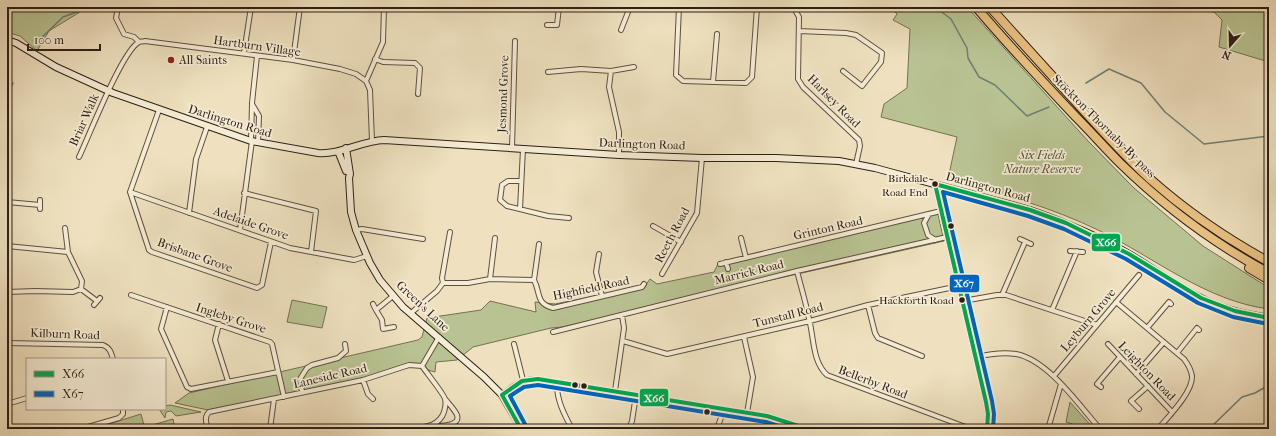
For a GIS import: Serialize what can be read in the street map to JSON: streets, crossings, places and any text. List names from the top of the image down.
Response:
{
  "streets": {
    "highway": ["Stockton-Thornaby By-pass"],
    "street": [
      "Hartburn Village",
      "Jesmond Grove",
      "Harlsey Road",
      "Briar Walk",
      "Darlington Road",
      "Adelaide Grove",
      "Grinton Road",
      "Reeth Road",
      "Brisbane Grove",
      "Marrick Road",
      "Highfield Road",
      "Green's Lane",
      "Tunstall Road",
      "Ingleby Grove",
      "Leyburn Grove",
      "Kilburn Road",
      "Leighton Road",
      "Laneside Road",
      "Bellerby Road"
    ]
  },
  "crossings": [
    ["Jesmond Grove", "Darlington Road"],
    ["Harlsey Road", "Darlington Road"],
    ["Briar Walk", "Darlington Road"],
    ["Darlington Road", "Reeth Road"],
    ["Darlington Road", "Green's Lane"],
    ["Adelaide Grove", "Brisbane Grove"],
    ["Adelaide Grove", "Green's Lane"],
    ["Marrick Road", "Bellerby Road"],
    ["Tunstall Road", "Bellerby Road"],
    ["Ingleby Grove", "Laneside Road"]
  ],
  "parks": ["Six Fields Nature Reserve"],
  "places": ["All Saints", "Birkdale Road End", "Hackforth Road"],
  "lines": ["transit line X66", "transit line X67"],
  "legend": ["X66", "X67"],
  "scale_bar": "100 m",
  "north": "bottom"
}
